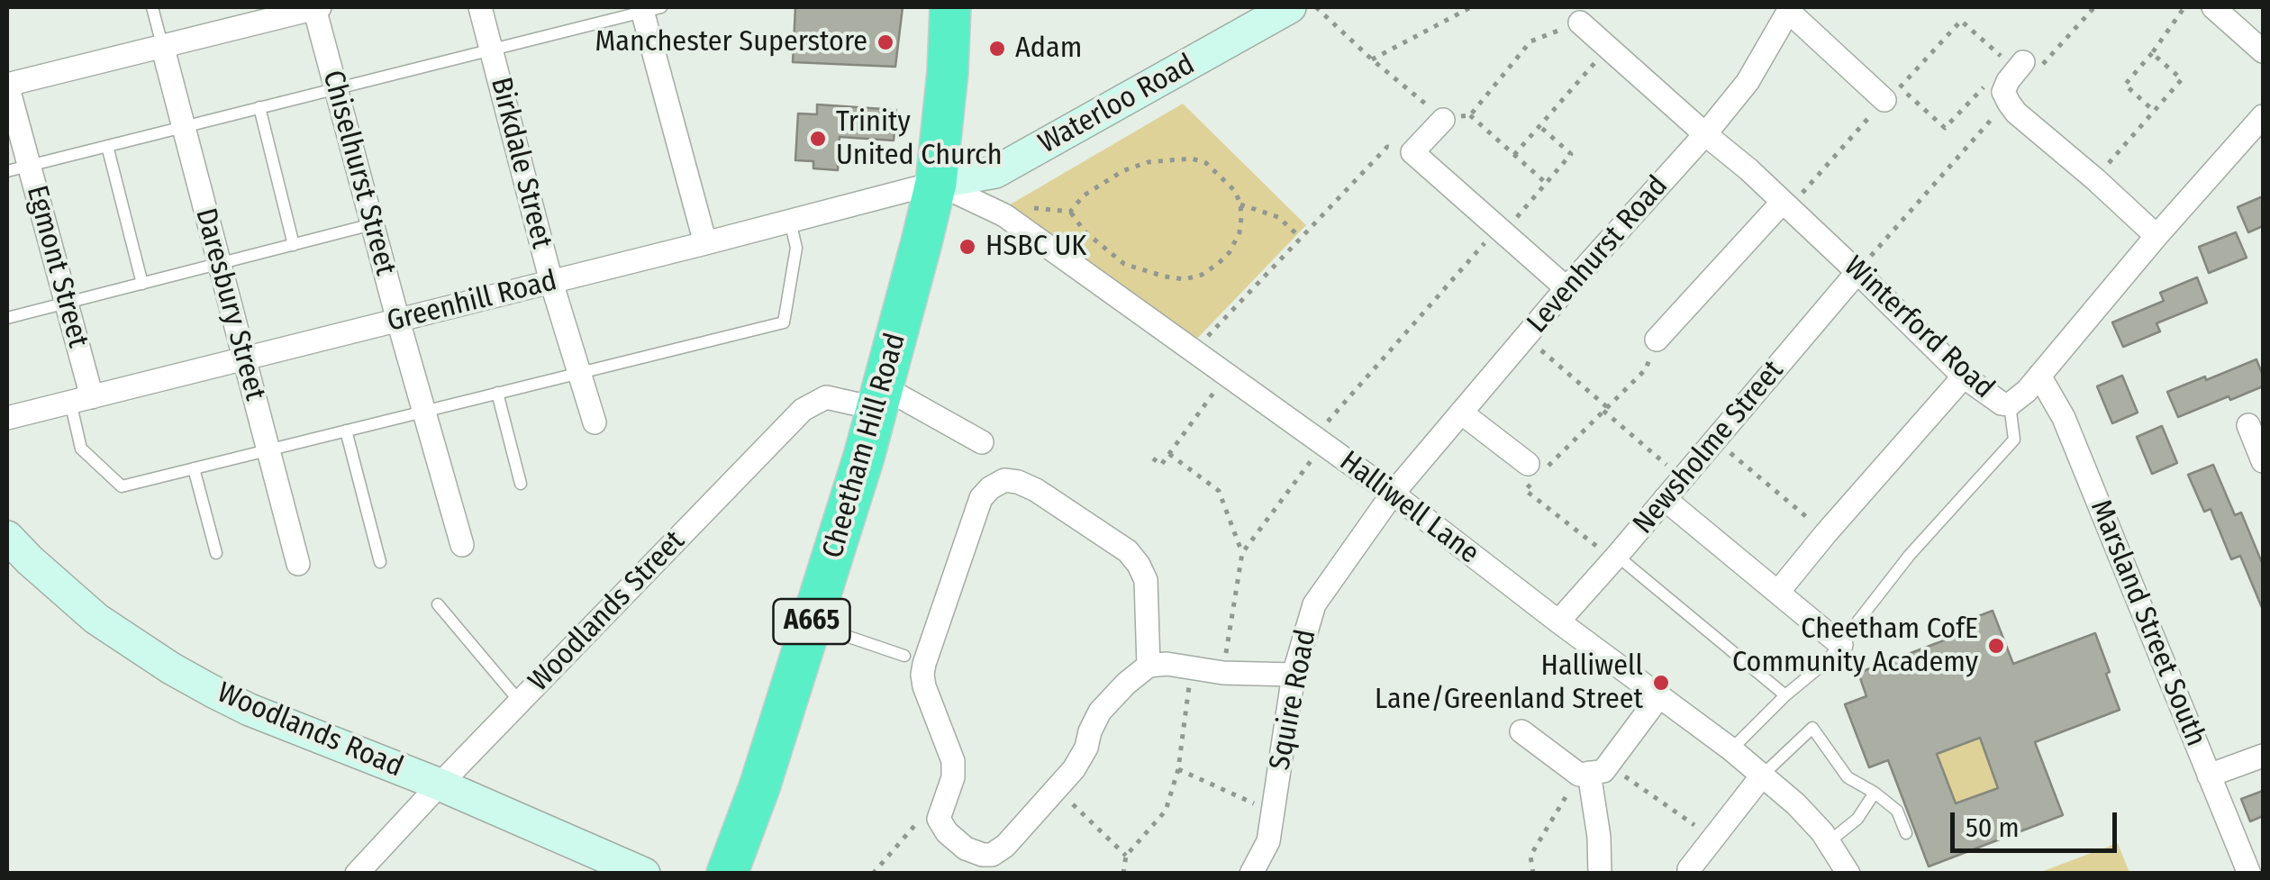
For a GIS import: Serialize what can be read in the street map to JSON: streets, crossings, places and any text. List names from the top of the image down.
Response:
{
  "streets": {
    "highway": ["Cheetham Hill Road", "A665"],
    "street": [
      "Waterloo Road",
      "Birkdale Street",
      "Chiselhurst Street",
      "Levenhurst Road",
      "Egmont Street",
      "Greenhill Road",
      "Daresbury Street",
      "Winterford Road",
      "Newsholme Street",
      "Halliwell Lane",
      "Woodlands Street",
      "Marsland Street South",
      "Squire Road",
      "Woodlands Road"
    ]
  },
  "crossings": [
    ["Waterloo Road", "Greenhill Road"],
    ["Waterloo Road", "Cheetham Hill Road"],
    ["Waterloo Road", "Halliwell Lane"],
    ["Birkdale Street", "Greenhill Road"],
    ["Chiselhurst Street", "Greenhill Road"],
    ["Levenhurst Road", "Winterford Road"],
    ["Levenhurst Road", "Halliwell Lane"],
    ["Levenhurst Road", "Squire Road"],
    ["Egmont Street", "Greenhill Road"],
    ["Greenhill Road", "Daresbury Street"],
    ["Greenhill Road", "Cheetham Hill Road"],
    ["Greenhill Road", "Halliwell Lane"],
    ["Winterford Road", "Newsholme Street"],
    ["Winterford Road", "Marsland Street South"],
    ["Cheetham Hill Road", "Halliwell Lane"],
    ["Cheetham Hill Road", "Woodlands Street"],
    ["Newsholme Street", "Halliwell Lane"],
    ["Halliwell Lane", "Squire Road"],
    ["Woodlands Street", "Woodlands Road"]
  ],
  "places": [
    "Manchester Superstore",
    "Adam",
    "Trinity United Church",
    "HSBC UK",
    "Cheetham CofE Community Academy",
    "Halliwell Lane/Greenland Street"
  ],
  "scale_bar": "50 m"
}
